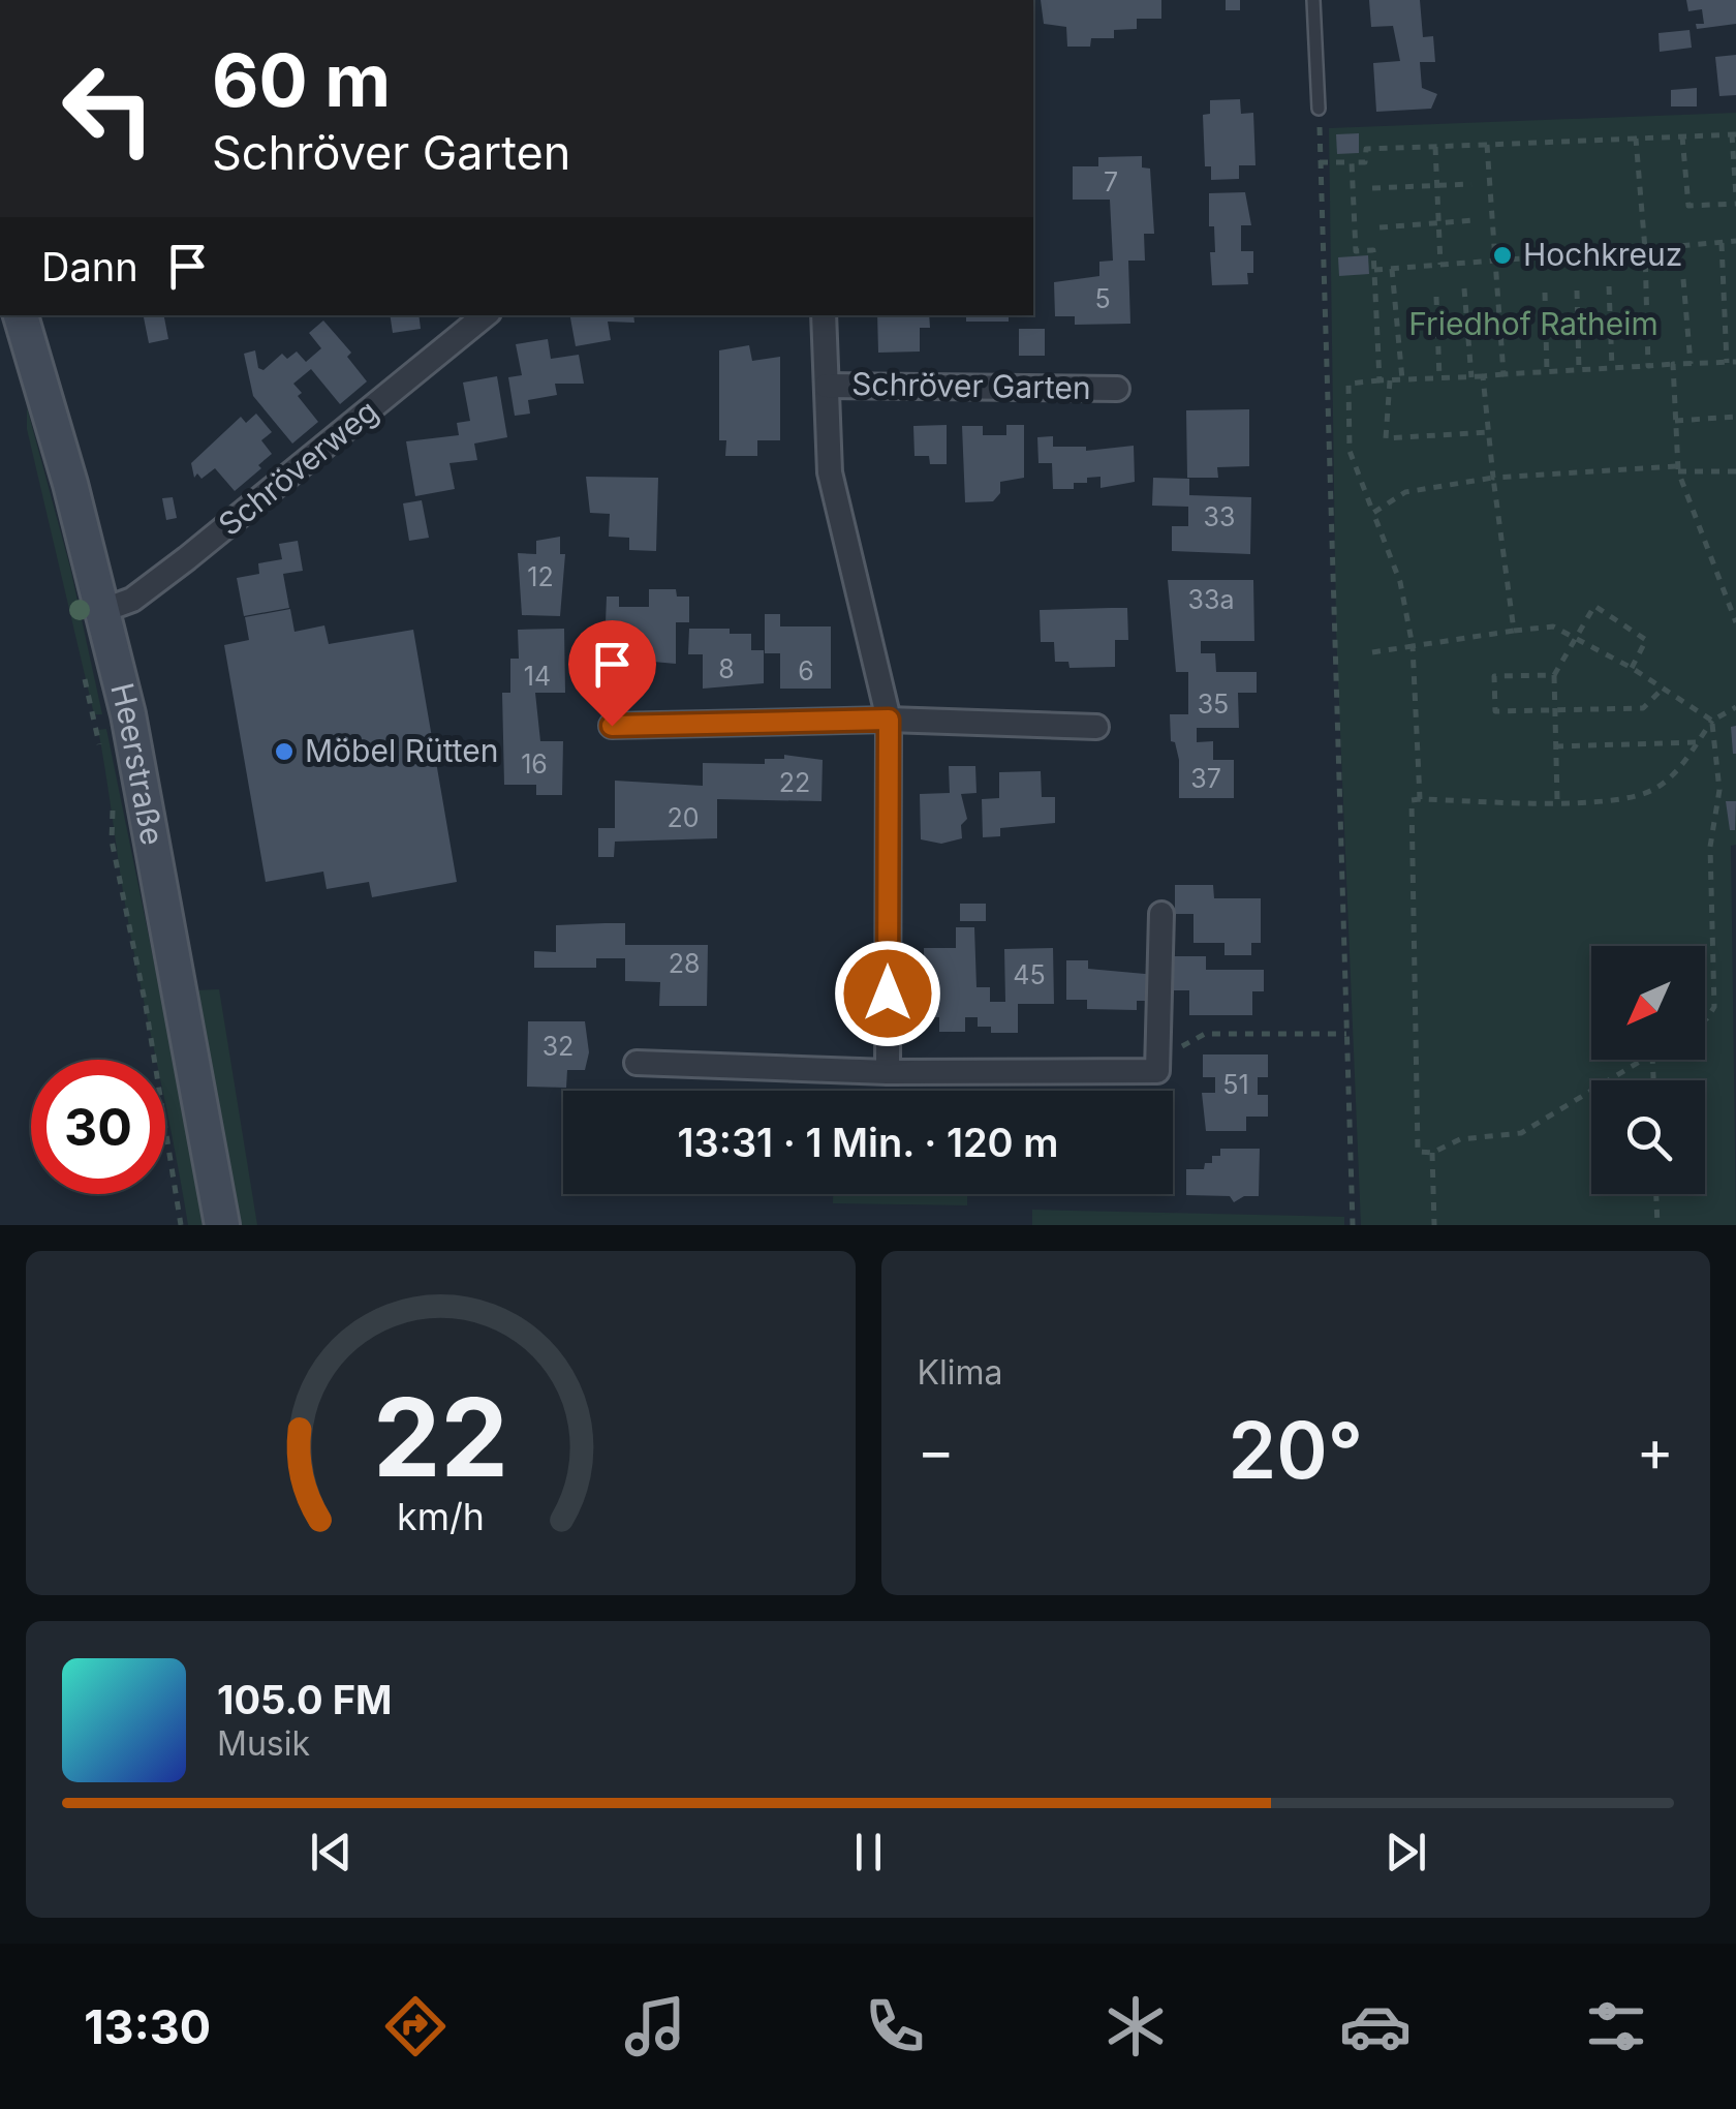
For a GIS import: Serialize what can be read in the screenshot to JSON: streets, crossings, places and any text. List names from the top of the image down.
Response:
{
  "streets": {
    "main road": ["Heerstraße"],
    "street": ["Schröver Garten", "Schröverweg"]
  },
  "crossings": [
    ["Schröverweg", "Heerstraße"]
  ],
  "parks": ["Friedhof Ratheim"],
  "places": ["Hochkreuz", "Möbel Rütten"],
  "house_numbers": [
    "7",
    "5",
    "33",
    "12",
    "33a",
    "8",
    "6",
    "14",
    "35",
    "16",
    "37",
    "22",
    "20",
    "28",
    "45",
    "32",
    "51"
  ],
  "north": "bottom left",
  "page": {
    "turn": ["60 m", "Schröver Garten"],
    "then": "Dann",
    "limit": "30",
    "trip": "13:31 · 1 Min. · 120 m",
    "tile": "Klima",
    "heat": ["−", "20°", "+"],
    "song": ["105.0 FM", "Musik"],
    "tabs": "13:30",
    "gauge": ["22", "km/h"]
  }
}
